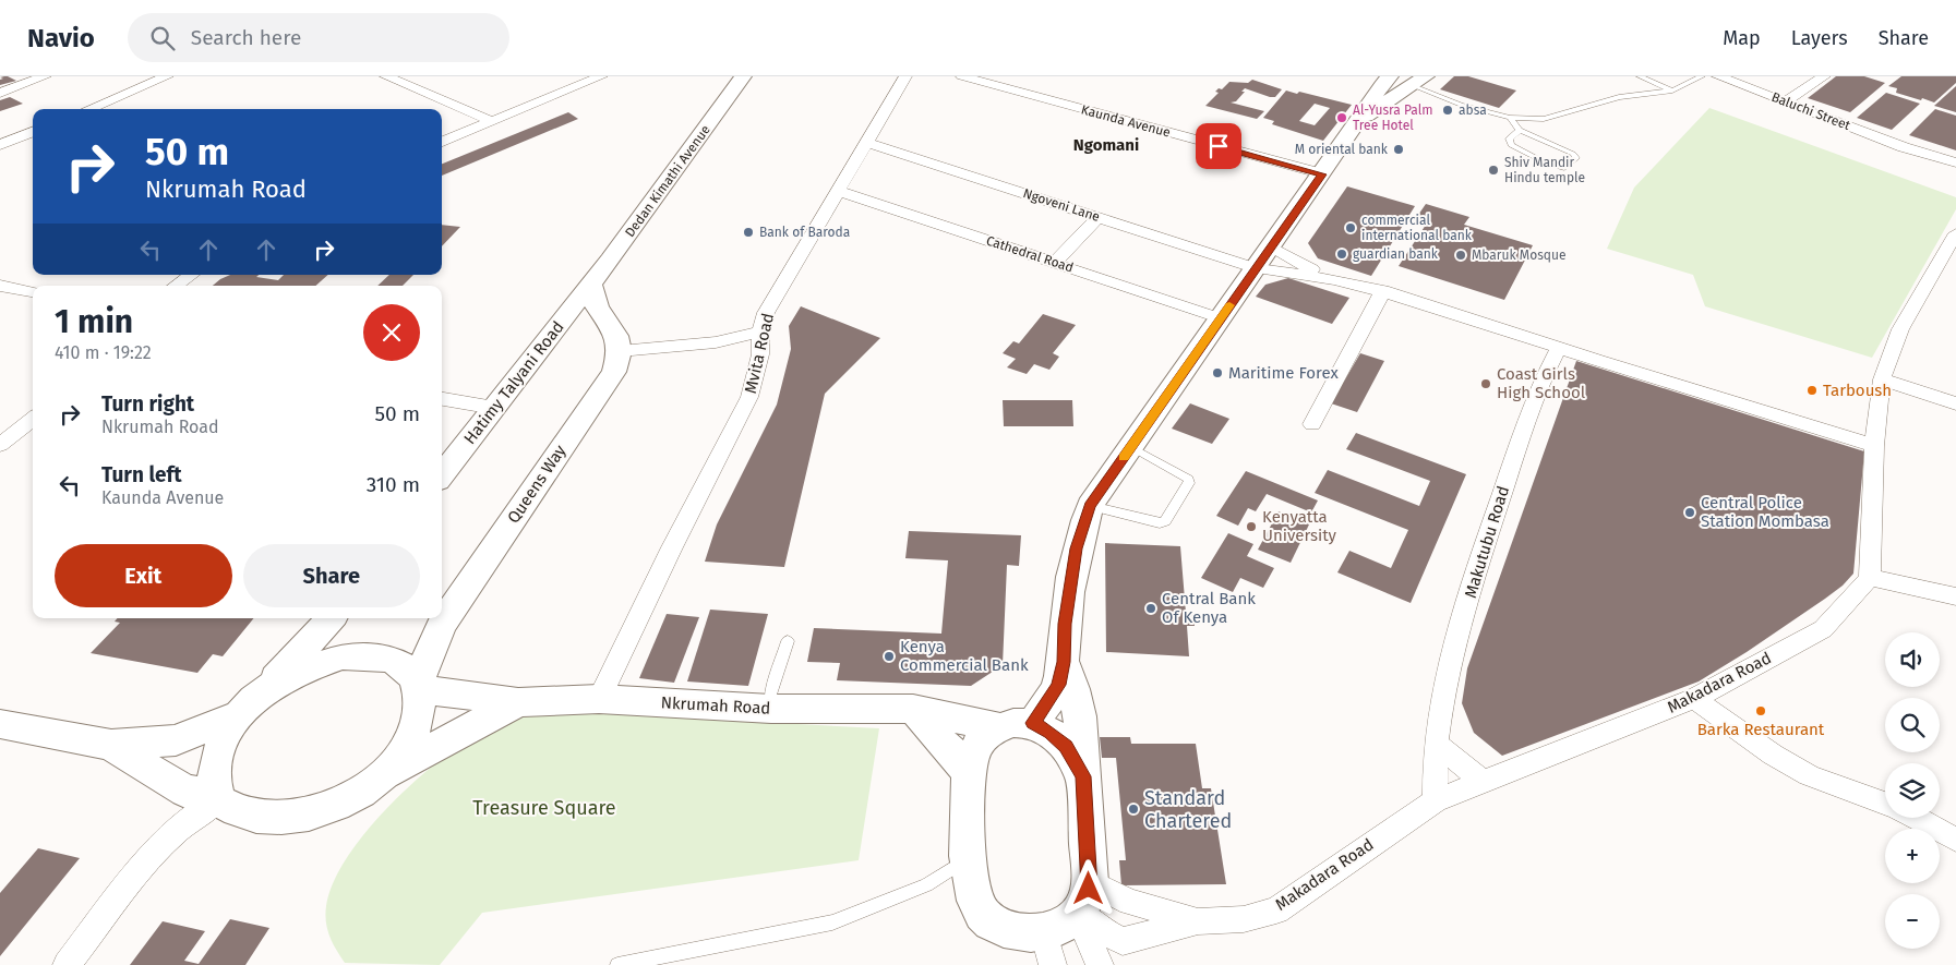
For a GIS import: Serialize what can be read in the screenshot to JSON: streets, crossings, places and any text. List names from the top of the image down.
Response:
{
  "streets": {
    "street": [
      "Baluchi Street",
      "Kaunda Avenue",
      "Dedan Kimathi Avenue",
      "Ngoveni Lane",
      "Cathedral Road",
      "Mvita Road",
      "Hatimy Talyani Road",
      "Queens Way",
      "Makutubu Road",
      "Makadara Road",
      "Nkrumah Road"
    ]
  },
  "crossings": [
    ["Dedan Kimathi Avenue", "Hatimy Talyani Road"],
    ["Ngoveni Lane", "Mvita Road"],
    ["Ngoveni Lane", "Makutubu Road"],
    ["Cathedral Road", "Mvita Road"],
    ["Mvita Road", "Nkrumah Road"],
    ["Queens Way", "Nkrumah Road"],
    ["Makutubu Road", "Makadara Road"]
  ],
  "districts": ["Ngomani"],
  "parks": ["Treasure Square"],
  "places": [
    "absa",
    "Al-Yusra Palm Tree Hotel",
    "M oriental bank",
    "Shiv Mandir Hindu temple",
    "commercial international bank",
    "Bank of Baroda",
    "guardian bank",
    "Mbaruk Mosque",
    "Maritime Forex",
    "Coast Girls High School",
    "Tarboush",
    "Central Police Station Mombasa",
    "Kenyatta University",
    "Central Bank Of Kenya",
    "Kenya Commercial Bank",
    "Barka Restaurant",
    "Standard Chartered"
  ],
  "page": {
    "header": "Navio",
    "search": "Search here",
    "nav": ["Map", "Layers", "Share"],
    "turn": ["50 m", "Nkrumah Road"],
    "heading": ["1 min", "410 m · 19:22"],
    "list": [
      {
        "name": "Turn right",
        "note": "Nkrumah Road",
        "value": "50 m"
      },
      {
        "name": "Turn left",
        "note": "Kaunda Avenue",
        "value": "310 m"
      }
    ],
    "buttons": ["Exit", "Share"],
    "map_buttons": ["+", "−"]
  }
}
